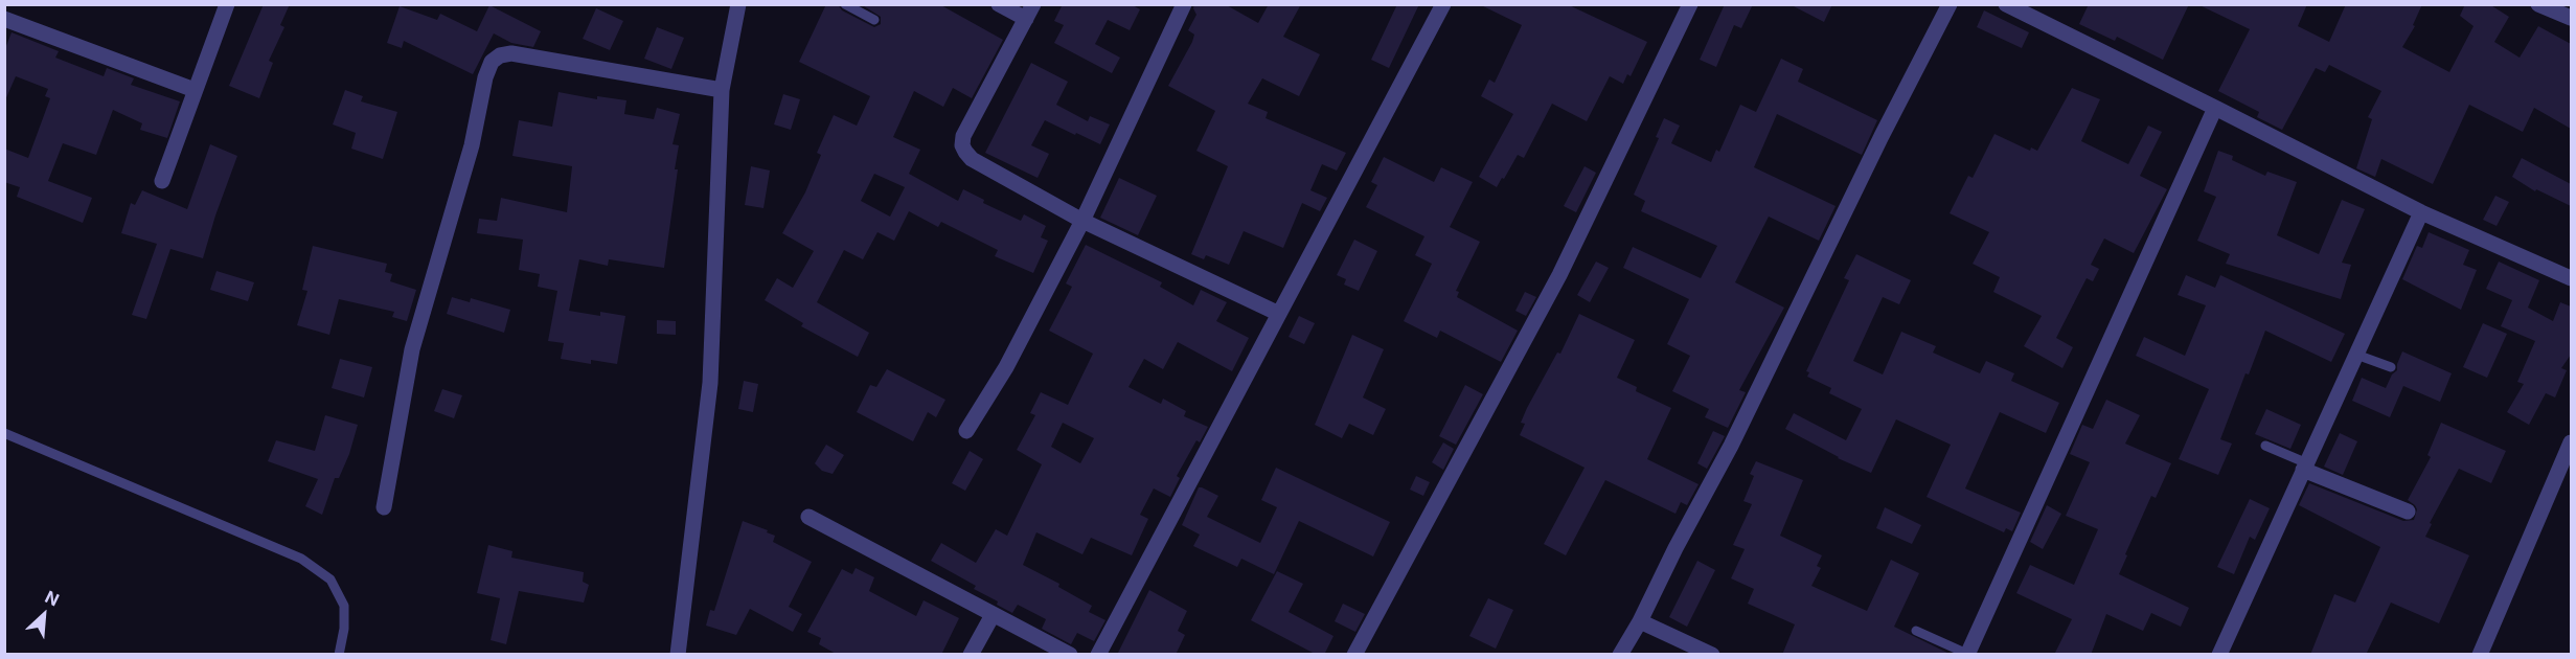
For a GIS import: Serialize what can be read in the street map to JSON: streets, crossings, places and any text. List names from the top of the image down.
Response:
{
  "north": "top right"
}
